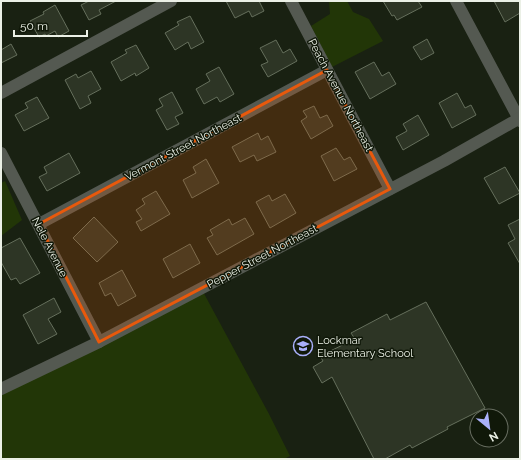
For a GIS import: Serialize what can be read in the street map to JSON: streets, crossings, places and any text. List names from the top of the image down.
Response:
{
  "streets": {
    "street": [
      "Peach Avenue Northeast",
      "Vermont Street Northeast",
      "Nele Avenue",
      "Pepper Street Northeast"
    ]
  },
  "crossings": [
    ["Peach Avenue Northeast", "Vermont Street Northeast"],
    ["Peach Avenue Northeast", "Pepper Street Northeast"],
    ["Vermont Street Northeast", "Nele Avenue"],
    ["Nele Avenue", "Pepper Street Northeast"]
  ],
  "places": {
    "school or university": ["Lockmar Elementary School"]
  },
  "scale_bar": "50 m",
  "north": "bottom right"
}
